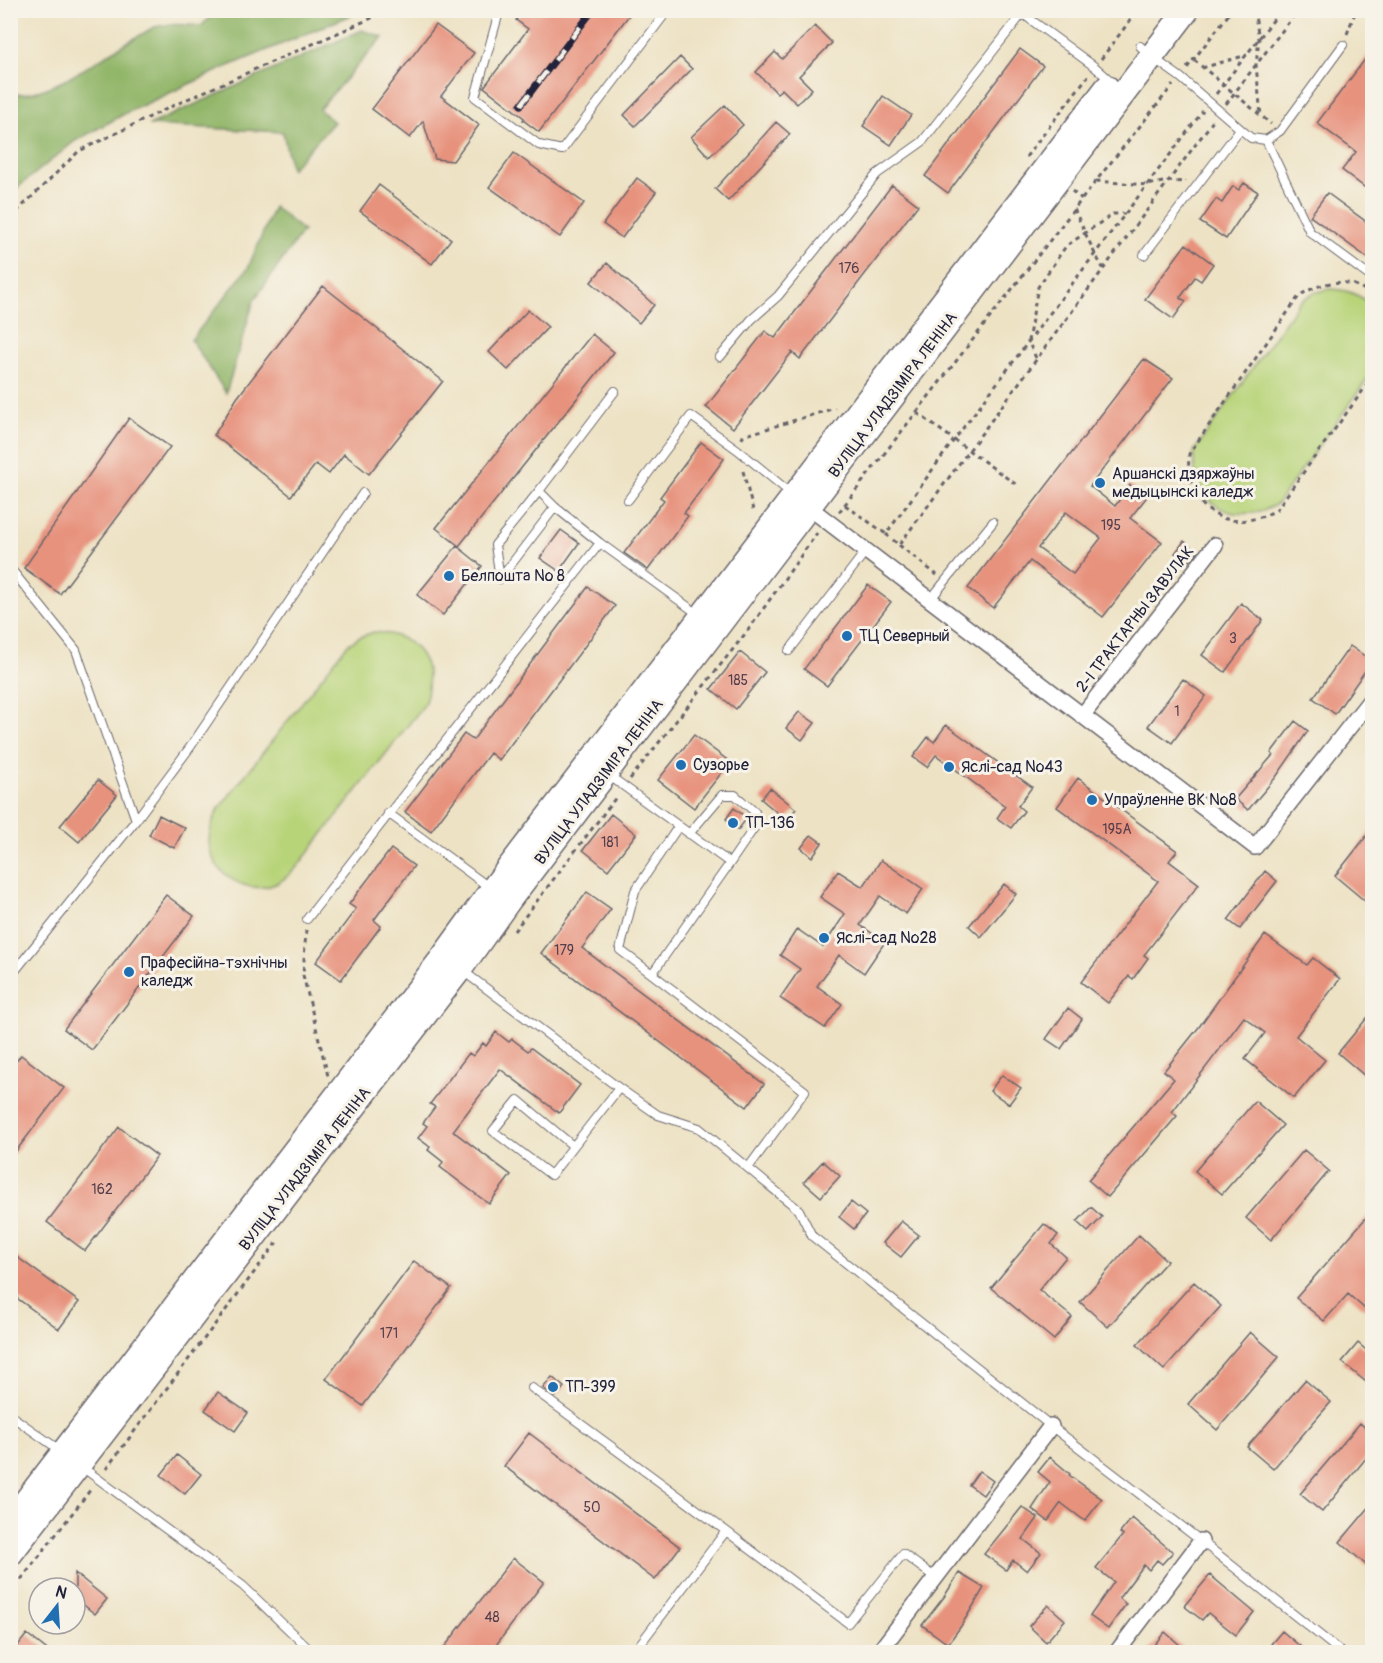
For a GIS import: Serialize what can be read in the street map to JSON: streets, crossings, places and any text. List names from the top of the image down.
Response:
{
  "streets": {
    "main road": ["ВУЛІЦА УЛАДЗІМІРА ЛЕНІНА"],
    "street": ["2-І ТРАКТАРНЫ ЗАВУЛАК"]
  },
  "places": [
    "Аршанскі дзяржаўны медыцынскі каледж",
    "Белпошта № 8",
    "ТЦ Северный",
    "Сузорье",
    "Яслі-сад №43",
    "Упраўленне ВК №8",
    "ТП-136",
    "Яслі-сад №28",
    "Прафесійна-тэхнічны каледж",
    "ТП-399"
  ],
  "house_numbers": [
    "176",
    "195",
    "3",
    "185",
    "1",
    "195А",
    "181",
    "179",
    "162",
    "171",
    "50",
    "48"
  ],
  "north": "top"
}
